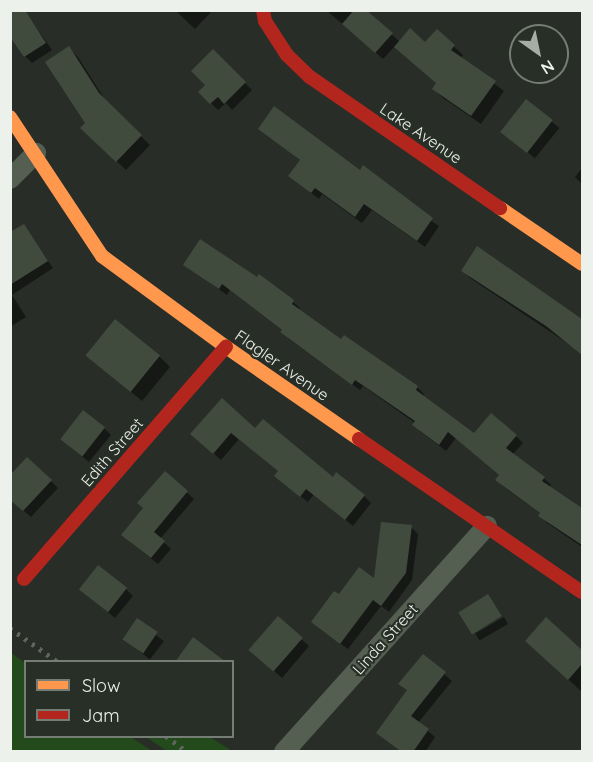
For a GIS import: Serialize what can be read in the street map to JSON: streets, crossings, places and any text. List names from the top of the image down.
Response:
{
  "streets": {
    "street": [
      "Lake Avenue",
      "Flagler Avenue",
      "Edith Street",
      "Linda Street"
    ]
  },
  "crossings": [
    ["Flagler Avenue", "Edith Street"],
    ["Flagler Avenue", "Linda Street"]
  ],
  "legend": ["Slow", "Jam"],
  "north": "bottom right"
}
